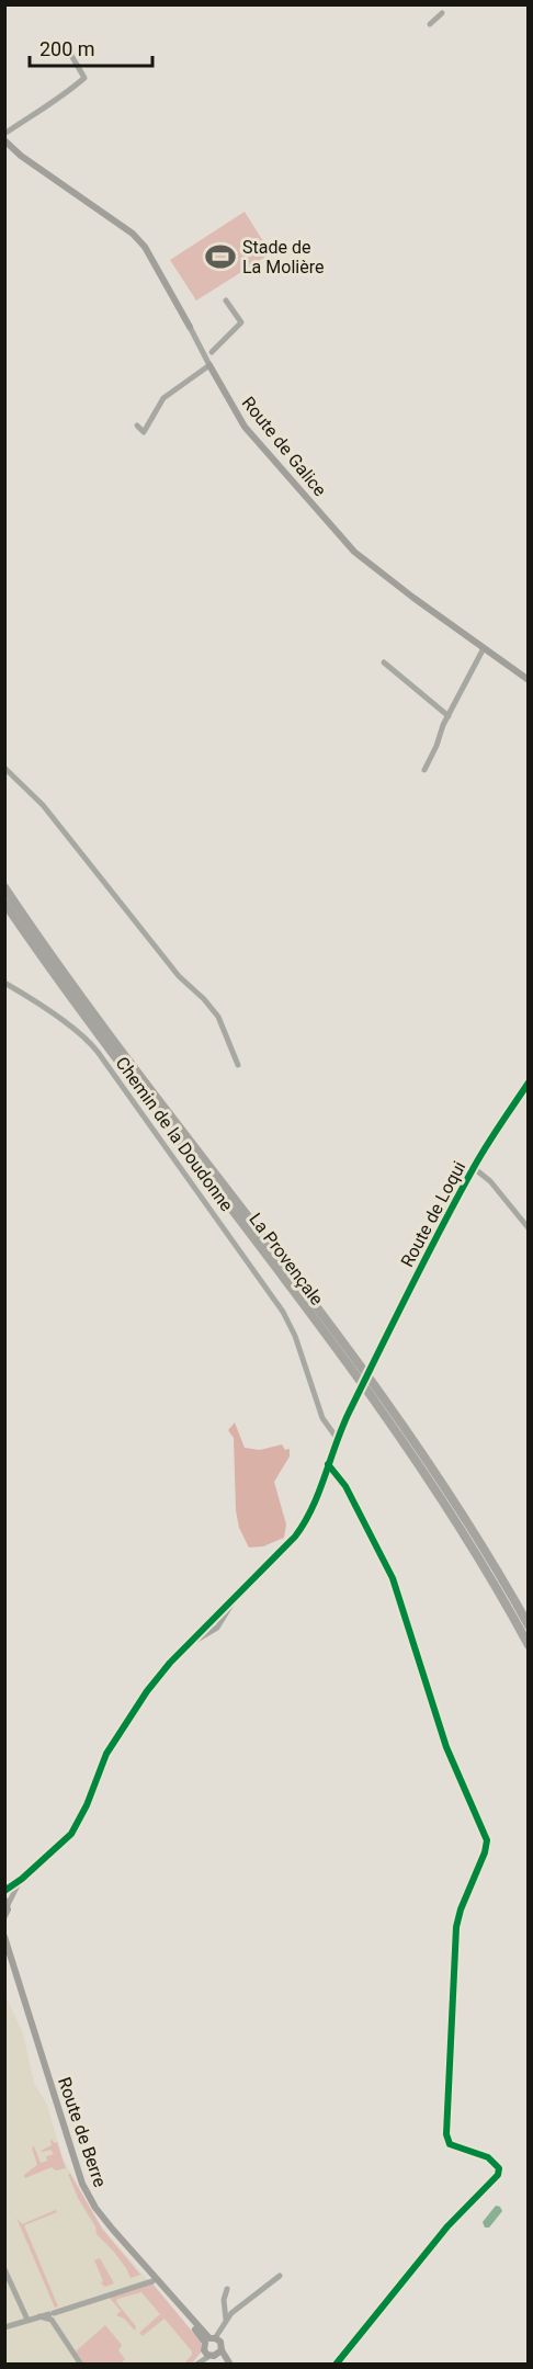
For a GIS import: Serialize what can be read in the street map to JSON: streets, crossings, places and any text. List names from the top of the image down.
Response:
{
  "streets": {
    "highway": ["La Provençale"],
    "main road": ["Route de Galice", "Route de Berre"],
    "street": ["Chemin de la Doudonne", "Route de Loqui"]
  },
  "crossings": [
    ["Chemin de la Doudonne", "Route de Loqui"]
  ],
  "places": {
    "sports": ["Stade de La Molière"]
  },
  "scale_bar": "200 m"
}
